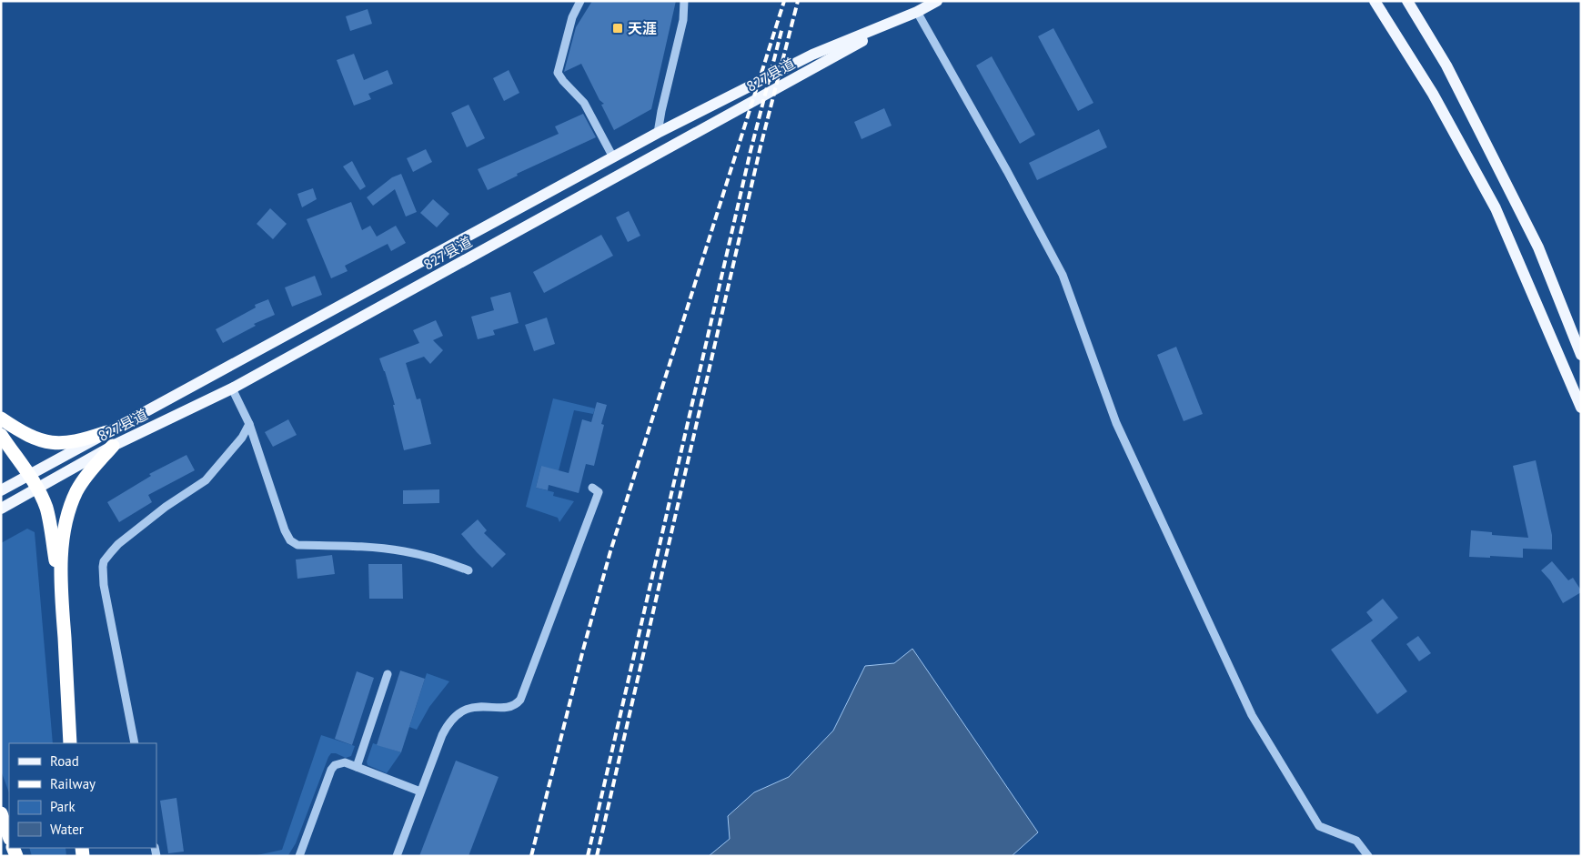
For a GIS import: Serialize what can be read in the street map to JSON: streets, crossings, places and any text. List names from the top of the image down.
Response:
{
  "streets": {
    "main road": ["827县道"]
  },
  "places": {
    "transit": ["天涯"]
  },
  "legend": [
    "Road",
    "Railway",
    "Park",
    "Water"
  ]
}
